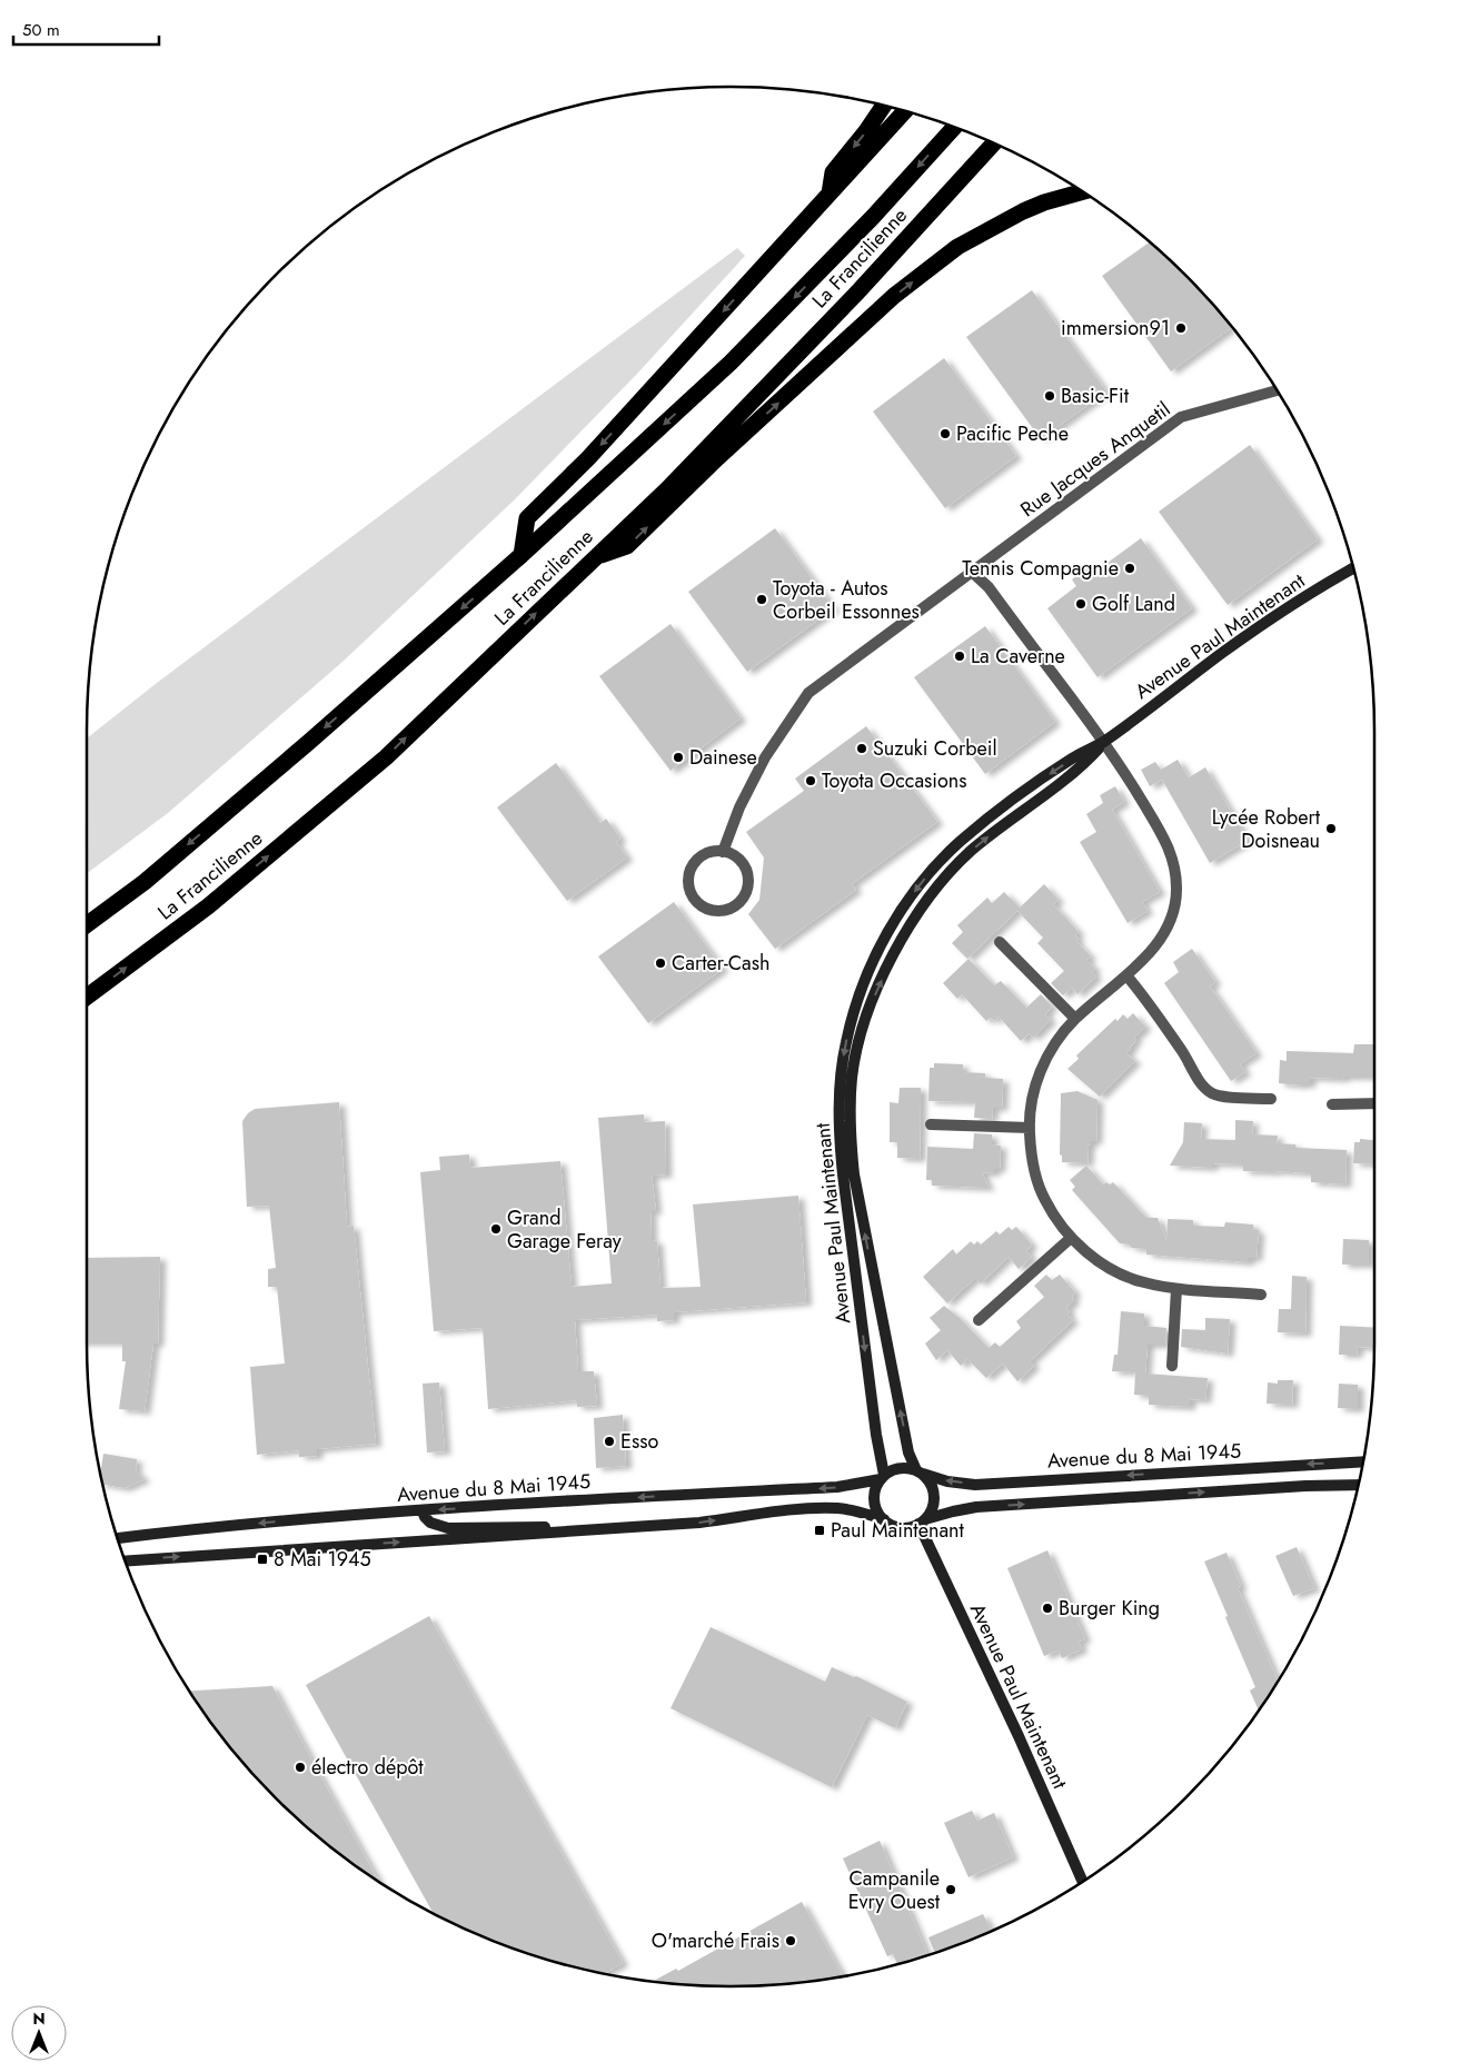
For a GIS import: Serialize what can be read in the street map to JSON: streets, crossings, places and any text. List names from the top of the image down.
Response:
{
  "streets": {
    "highway": ["La Francilienne"],
    "main road": ["Avenue Paul Maintenant", "Avenue du 8 Mai 1945"],
    "street": ["Rue Jacques Anquetil"]
  },
  "crossings": [
    ["Avenue Paul Maintenant", "Avenue du 8 Mai 1945"]
  ],
  "places": {
    "other": [
      "immersion91",
      "Basic-Fit",
      "Pacific Peche",
      "Tennis Compagnie",
      "Toyota - Autos Corbeil Essonnes",
      "Golf Land",
      "La Caverne",
      "Suzuki Corbeil",
      "Dainese",
      "Toyota Occasions",
      "Lycée Robert Doisneau",
      "Carter-Cash",
      "Grand Garage Feray",
      "Esso",
      "Burger King",
      "électro dépôt",
      "Campanile Evry Ouest",
      "O'marché Frais"
    ],
    "transit": ["Paul Maintenant", "8 Mai 1945"]
  },
  "scale_bar": "50 m",
  "north": "top"
}
